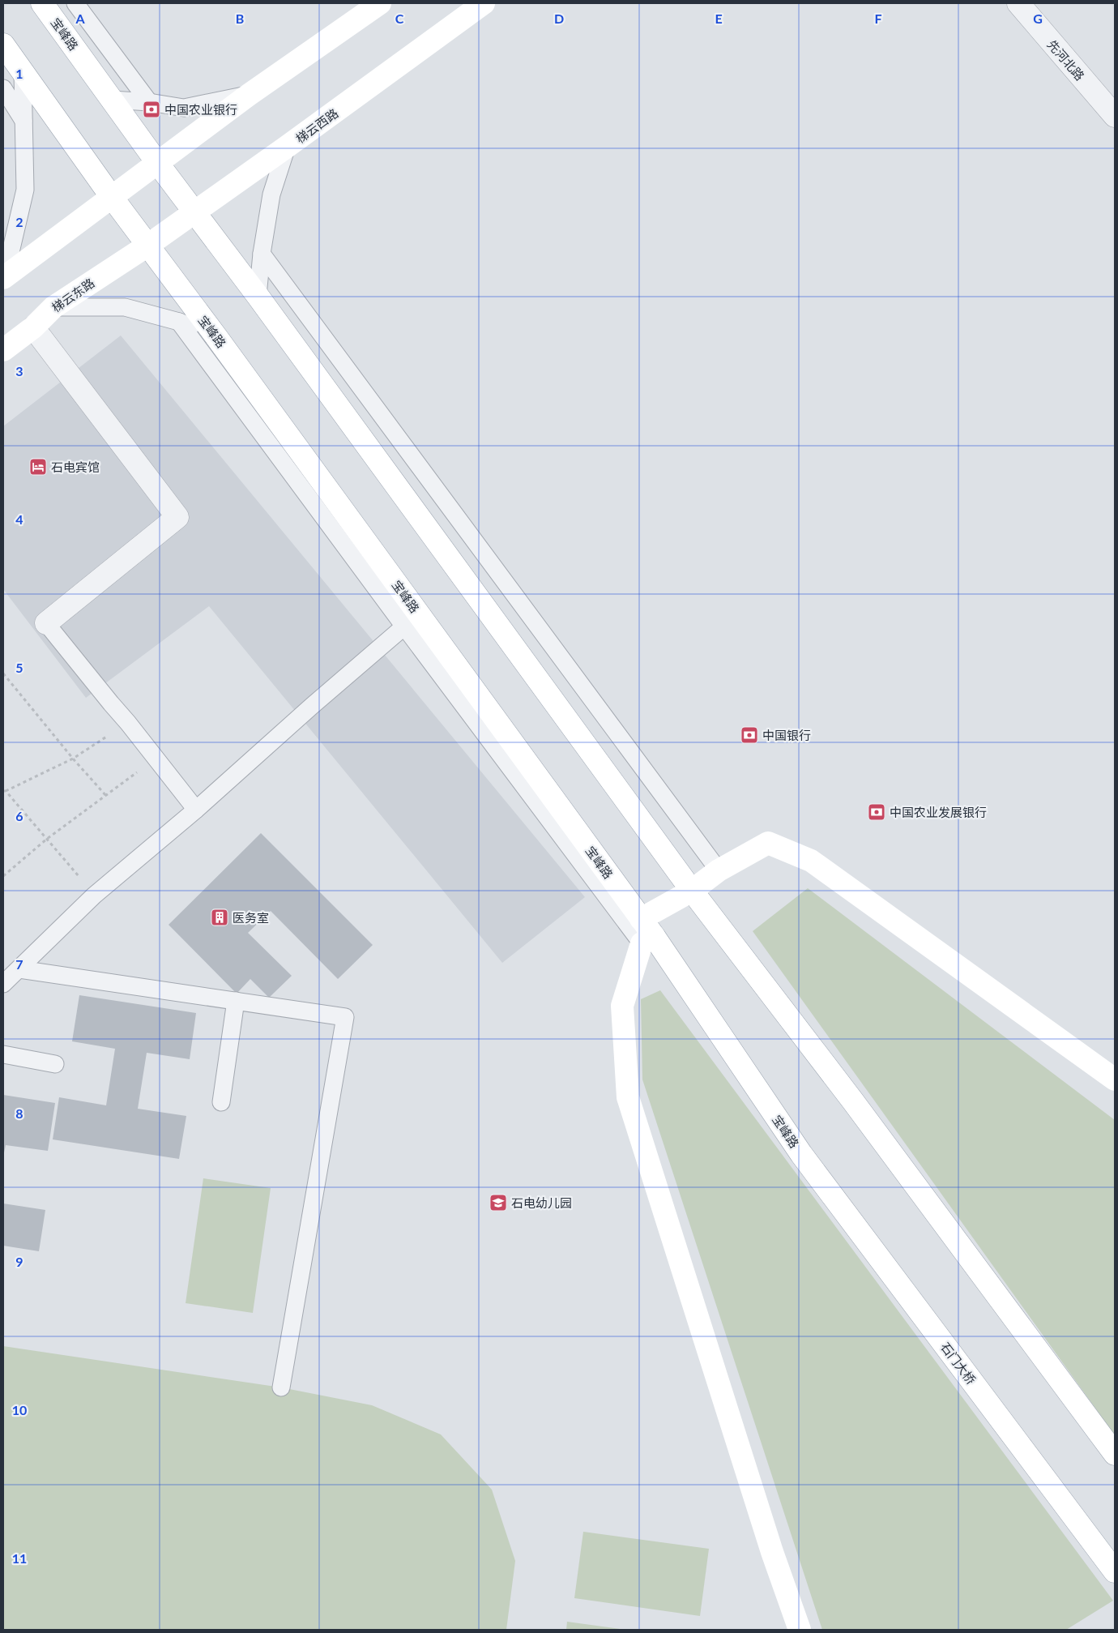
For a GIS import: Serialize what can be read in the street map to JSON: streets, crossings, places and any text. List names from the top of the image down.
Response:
{
  "streets": {
    "main road": [
      "宝峰路",
      "梯云西路",
      "梯云东路",
      "石门大桥"
    ],
    "street": ["先河北路"]
  },
  "crossings": [
    ["宝峰路", "梯云西路"],
    ["宝峰路", "梯云东路"],
    ["宝峰路", "石门大桥"],
    ["梯云西路", "梯云东路"]
  ],
  "places": {
    "bank": ["中国农业银行", "中国银行", "中国农业发展银行"],
    "hotel": ["石电宾馆"],
    "building": ["医务室"],
    "school or university": ["石电幼儿园"]
  },
  "grid": {
    "columns": [
      "A",
      "B",
      "C",
      "D",
      "E",
      "F",
      "G"
    ],
    "rows": [
      "1",
      "2",
      "3",
      "4",
      "5",
      "6",
      "7",
      "8",
      "9",
      "10",
      "11"
    ]
  }
}
